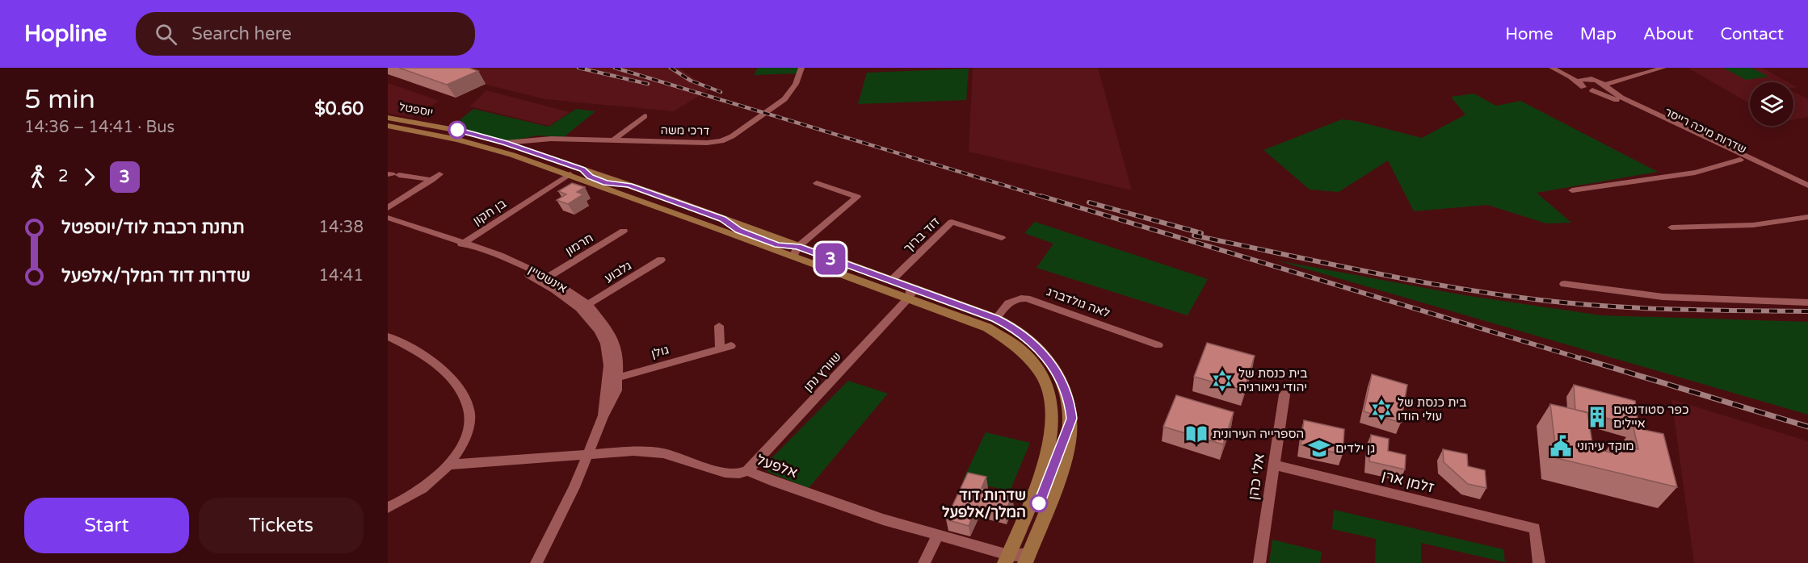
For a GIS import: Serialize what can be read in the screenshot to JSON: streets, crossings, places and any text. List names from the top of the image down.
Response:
{
  "streets": {
    "main road": ["יוספטל"],
    "street": [
      "דרכי משה",
      "שדרות מיכה רייסר",
      "בן חקון",
      "דוד ברוך",
      "חרמון",
      "גלבוע",
      "אינשטיין",
      "לאה גולדברג",
      "גולן",
      "שוורץ נתן",
      "אלפעל",
      "אלי כהן",
      "זלמן ארן"
    ]
  },
  "crossings": [
    ["יוספטל", "דרכי משה"],
    ["יוספטל", "בן חקון"],
    ["בן חקון", "אינשטיין"],
    ["חרמון", "אינשטיין"],
    ["גלבוע", "אינשטיין"],
    ["אינשטיין", "גולן"],
    ["אינשטיין", "אלפעל"],
    ["שוורץ נתן", "אלפעל"],
    ["אלי כהן", "זלמן ארן"]
  ],
  "places": {
    "synagogue": ["בית כנסת של יהודי גיאורגיה", "בית כנסת של עולי הודו"],
    "building": ["כפר סטודנטים איילים"],
    "library": ["הספרייה העירונית"],
    "public building": ["מוקד עירוני"],
    "school or university": ["גן ילדים"],
    "other": ["שדרות דוד המלך/אלפעל"]
  },
  "lines": ["bus line 3"],
  "page": {
    "header": "Hopline",
    "search": "Search here",
    "nav": [
      "Home",
      "Map",
      "About",
      "Contact"
    ],
    "heading": ["5 min", "14:36 – 14:41 · Bus", "$0.60"],
    "on_map": "3",
    "legs": ["2", "3"],
    "list": [
      {
        "name": "תחנת רכבת לוד/יוספטל",
        "value": "14:38"
      },
      {
        "name": "שדרות דוד המלך/אלפעל",
        "value": "14:41"
      }
    ],
    "buttons": ["Start", "Tickets"]
  }
}
